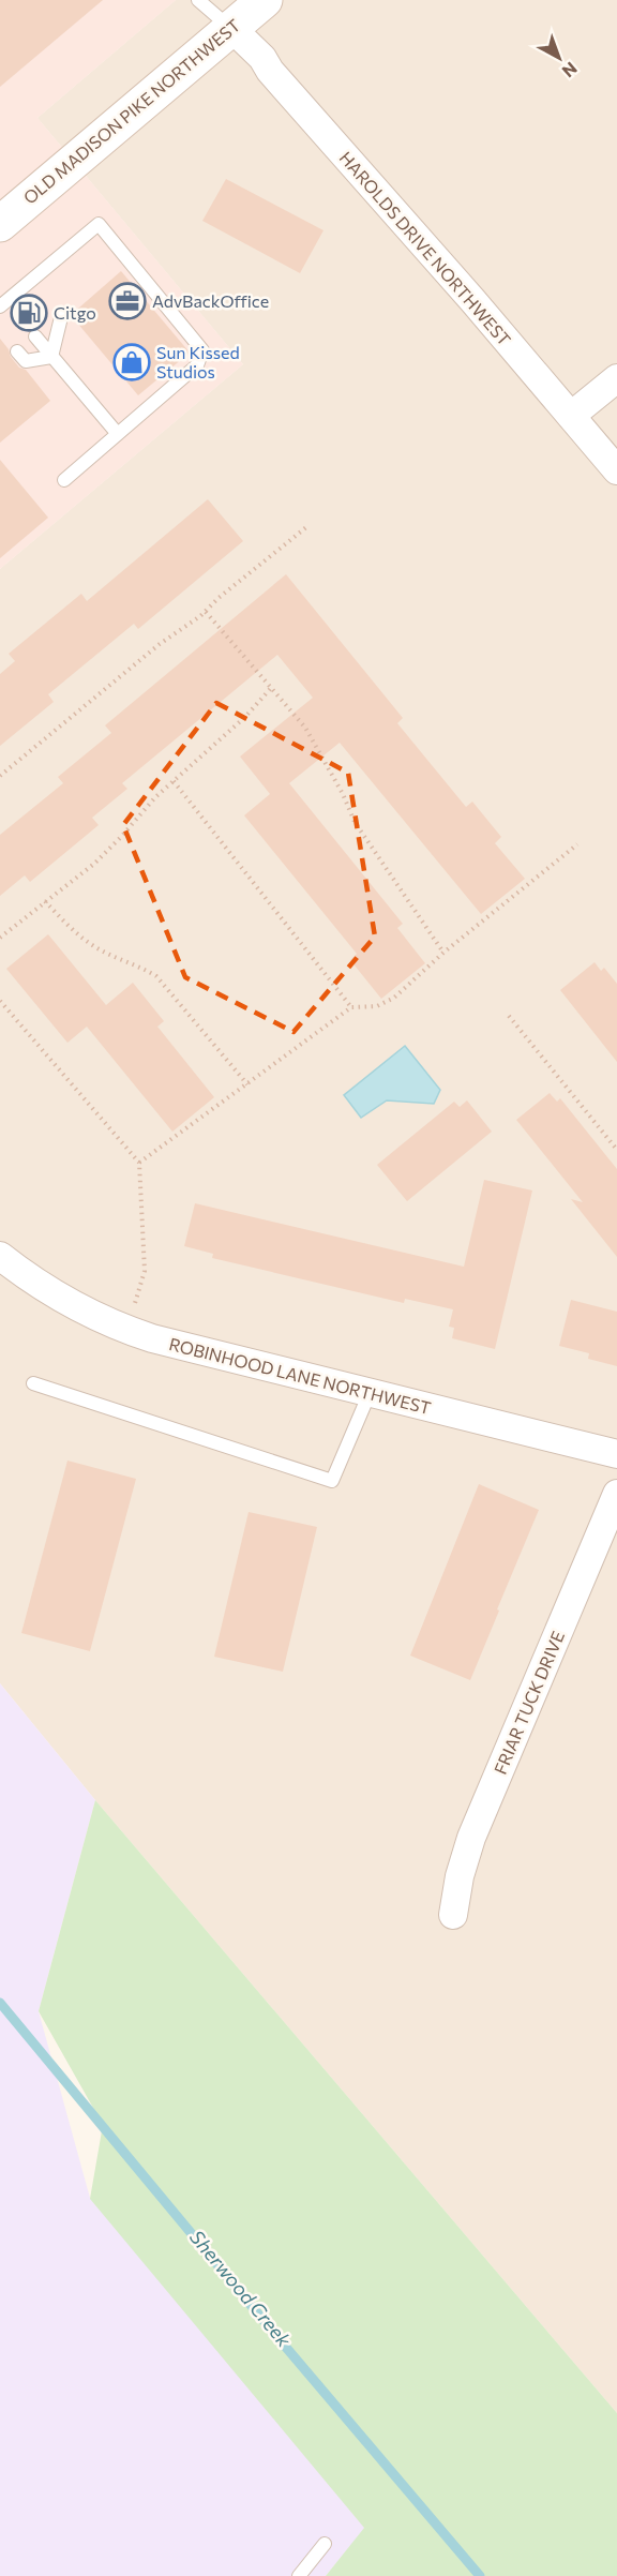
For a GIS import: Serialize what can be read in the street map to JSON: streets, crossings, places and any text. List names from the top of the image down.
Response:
{
  "streets": {
    "main road": ["OLD MADISON PIKE NORTHWEST"],
    "street": ["HAROLDS DRIVE NORTHWEST", "ROBINHOOD LANE NORTHWEST", "FRIAR TUCK DRIVE"]
  },
  "crossings": [
    ["OLD MADISON PIKE NORTHWEST", "HAROLDS DRIVE NORTHWEST"]
  ],
  "water": ["Sherwood Creek"],
  "places": {
    "office": ["AdvBackOffice"],
    "fuel station": ["Citgo"],
    "shop": ["Sun Kissed Studios"]
  },
  "north": "bottom right"
}
